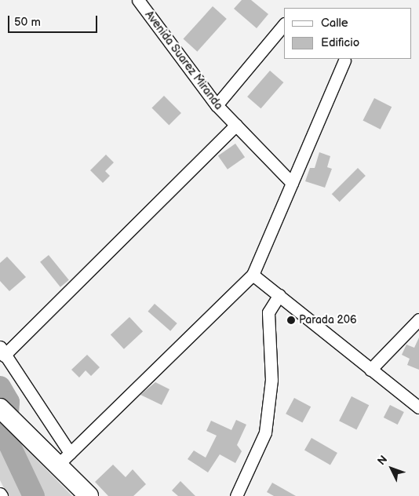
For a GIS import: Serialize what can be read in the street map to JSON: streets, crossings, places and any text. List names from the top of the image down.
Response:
{
  "streets": {
    "street": ["Avenida Suarez Miranda"]
  },
  "places": ["Parada 206"],
  "legend": ["Calle", "Edificio"],
  "scale_bar": "50 m",
  "north": "top left"
}
